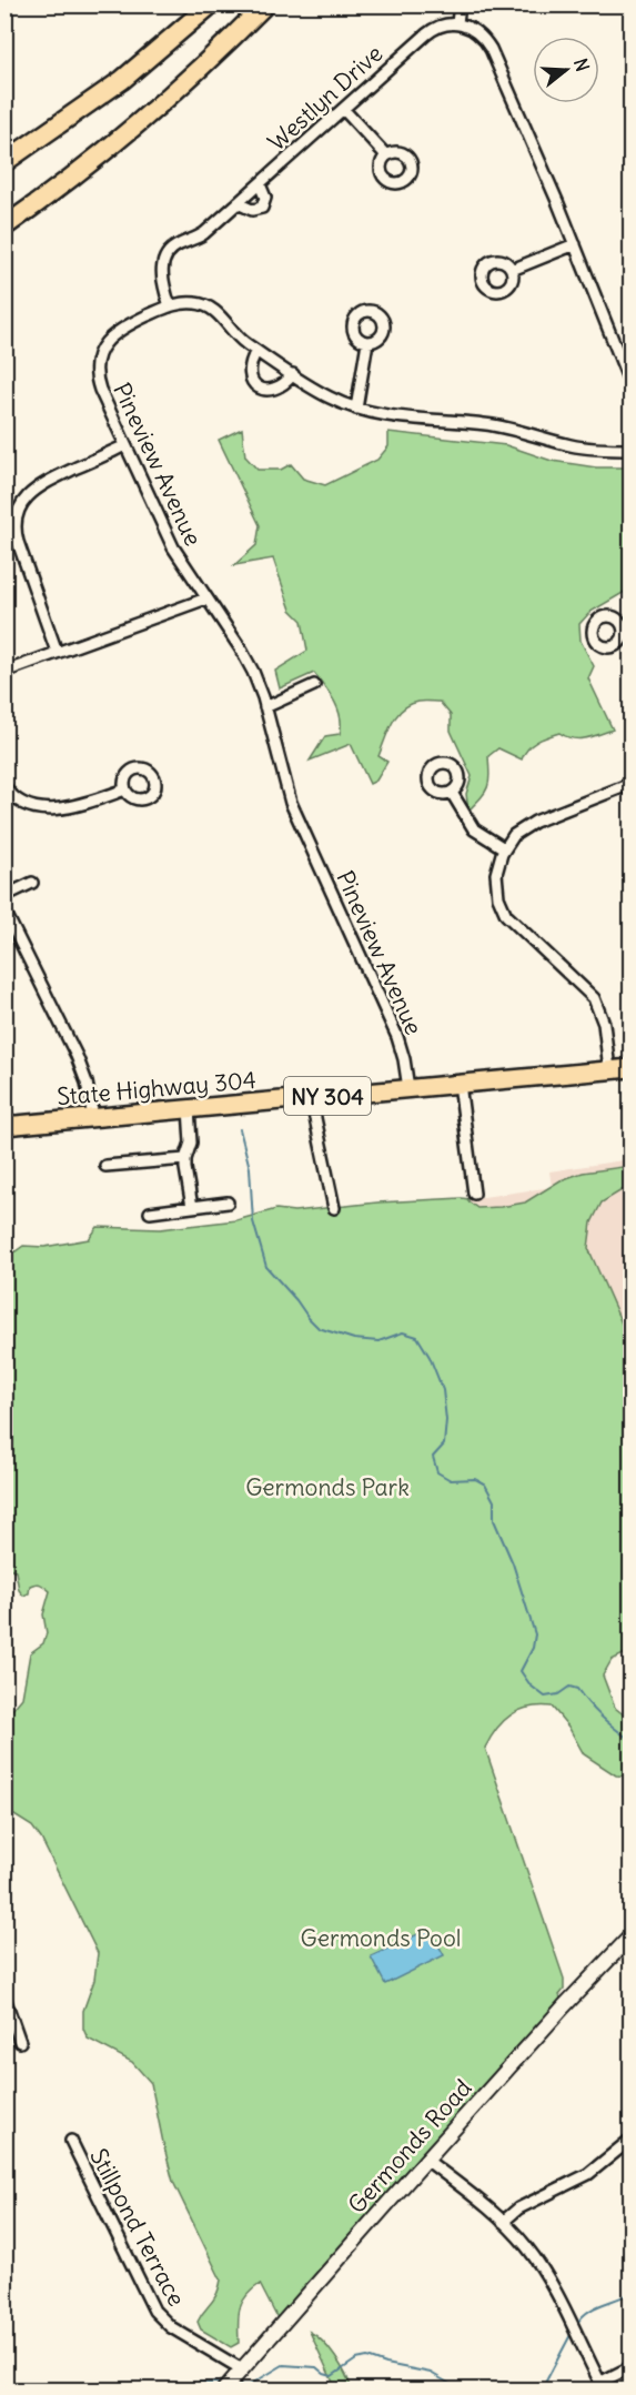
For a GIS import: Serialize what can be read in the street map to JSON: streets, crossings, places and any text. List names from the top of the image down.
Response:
{
  "streets": {
    "main road": ["State Highway 304", "NY 304"],
    "street": [
      "Westlyn Drive",
      "Pineview Avenue",
      "Germonds Road",
      "Stillpond Terrace"
    ]
  },
  "crossings": [
    ["Westlyn Drive", "Pineview Avenue"],
    ["Pineview Avenue", "State Highway 304"],
    ["Germonds Road", "Stillpond Terrace"]
  ],
  "parks": ["Germonds Park", "Germonds Pool"],
  "north": "right"
}
